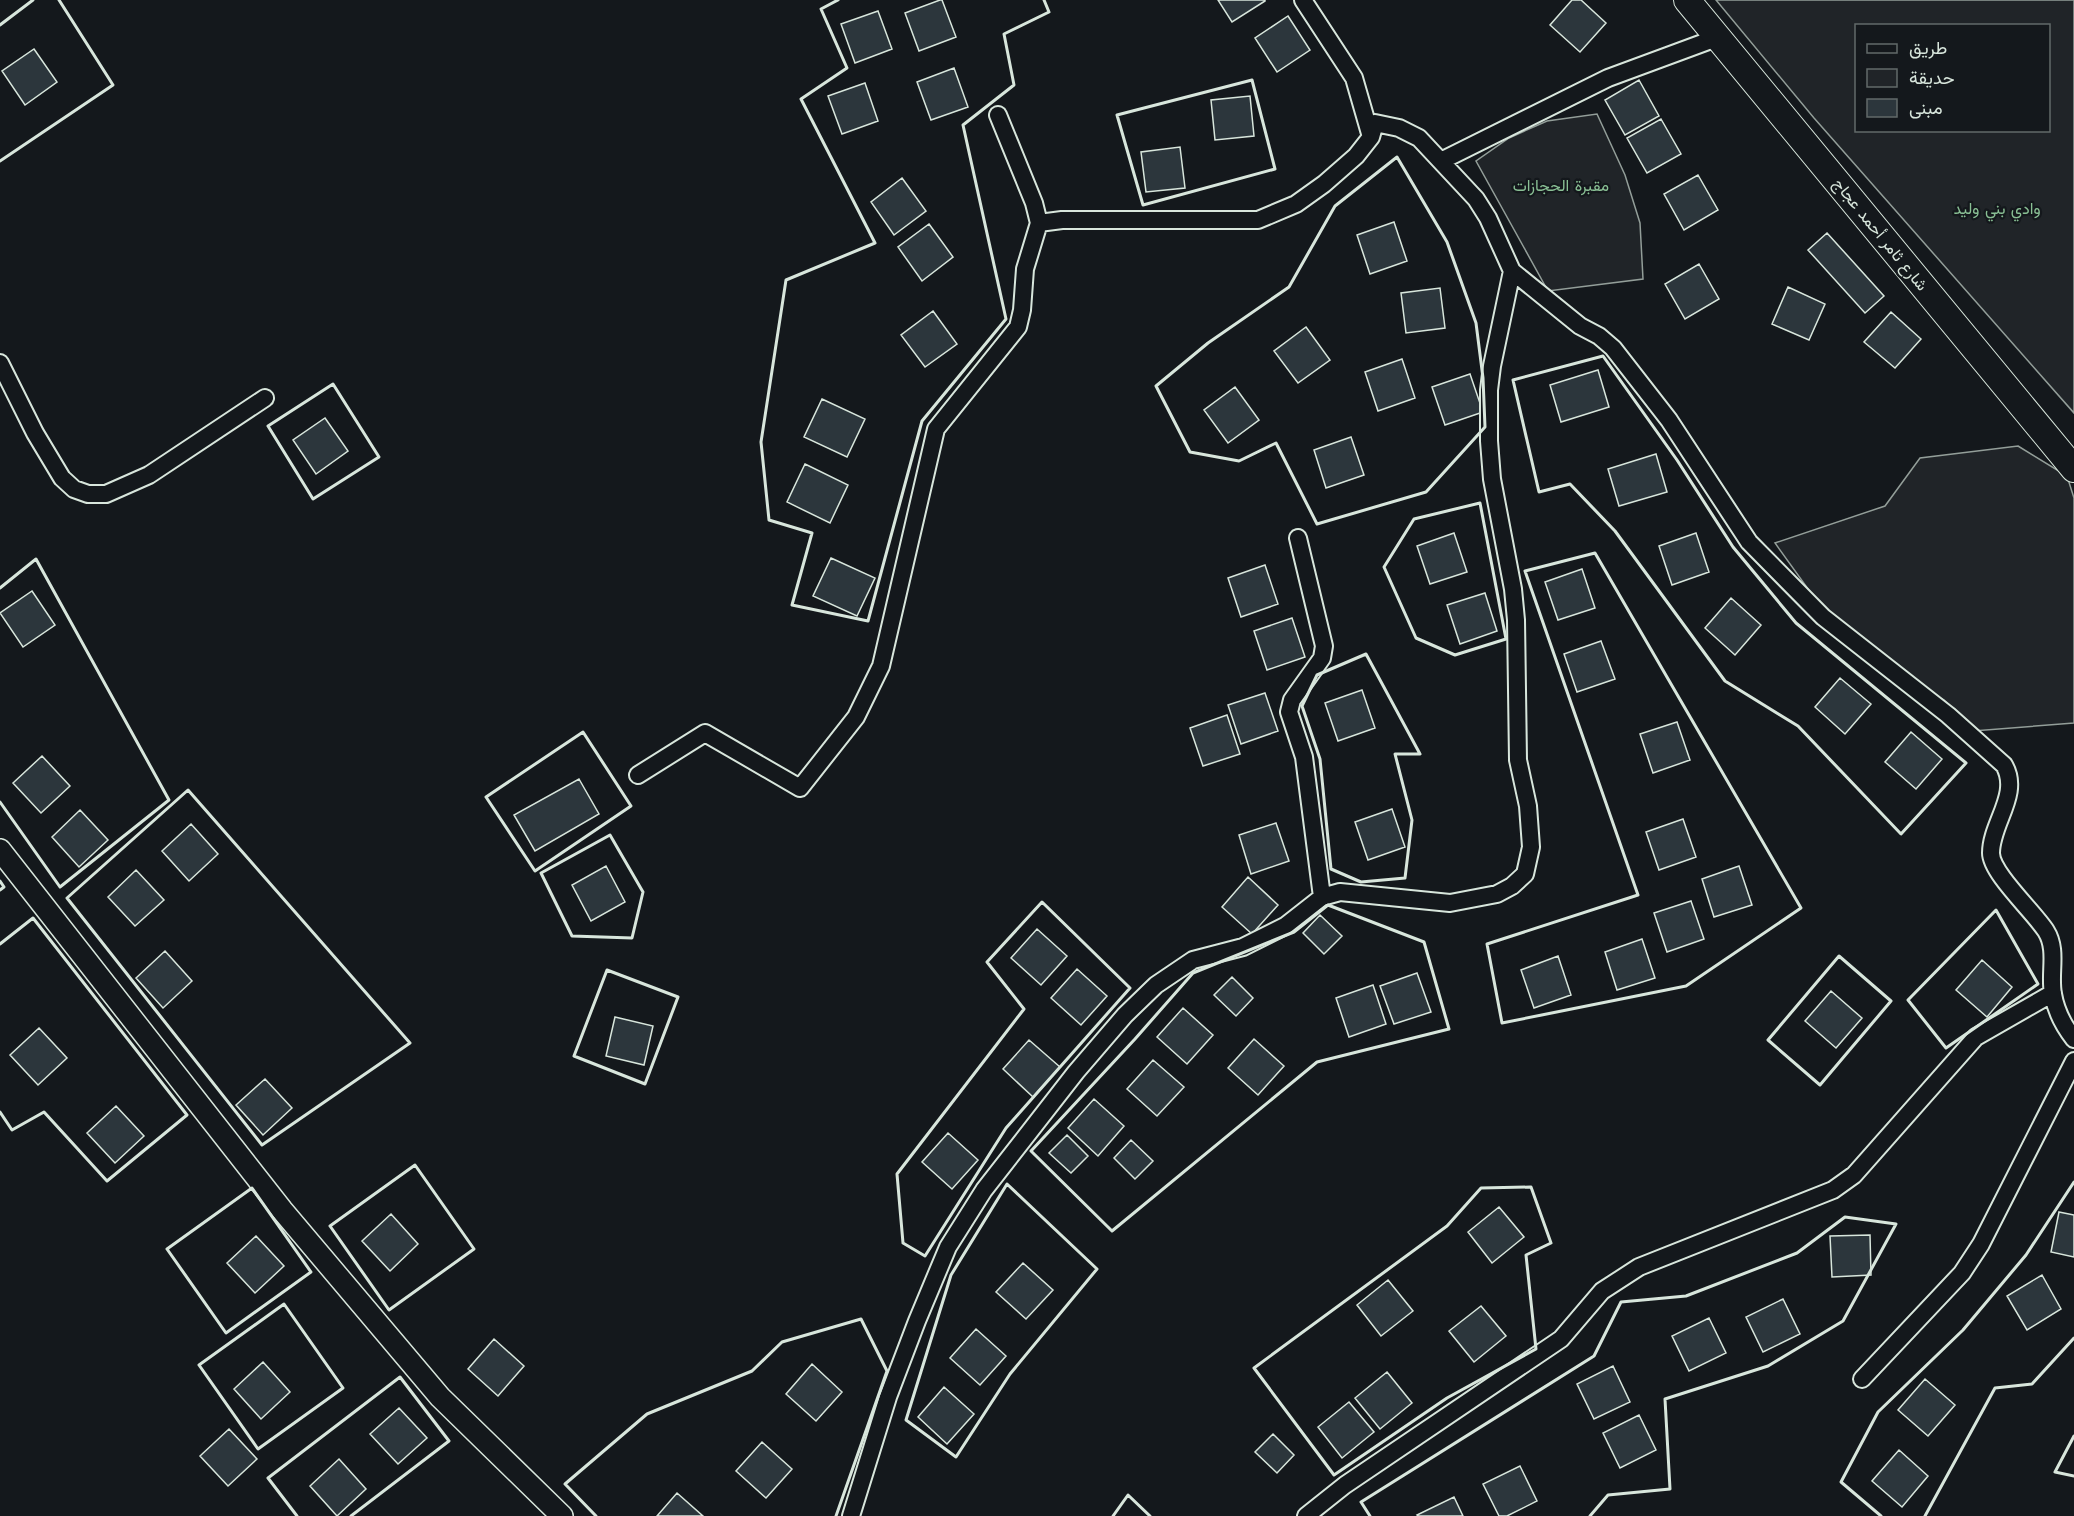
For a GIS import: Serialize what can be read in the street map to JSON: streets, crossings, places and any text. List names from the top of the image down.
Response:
{
  "streets": {
    "main road": ["شارع ثامر أحمد عجاج"]
  },
  "parks": ["مقبرة الحجازات", "وادي بني وليد"],
  "legend": ["طريق", "حديقة", "مبنى"]
}
